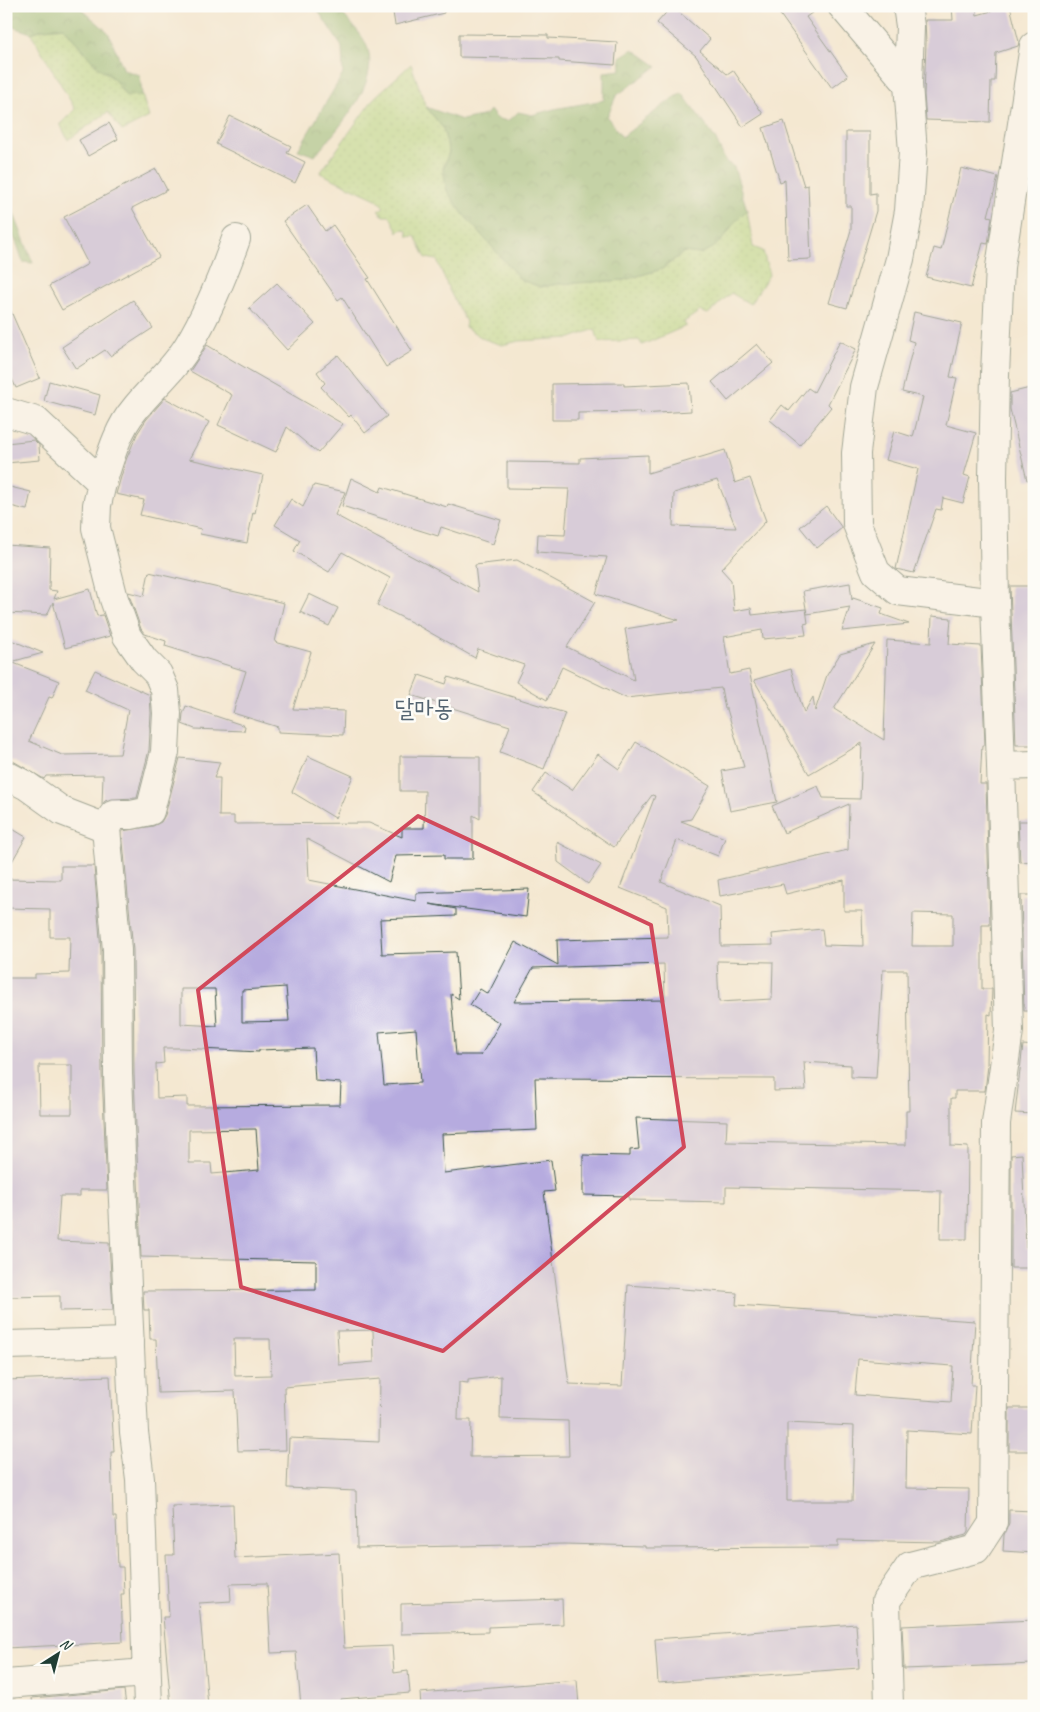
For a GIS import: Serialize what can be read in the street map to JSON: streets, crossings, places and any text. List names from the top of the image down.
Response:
{
  "districts": ["달마동"],
  "north": "top right"
}
